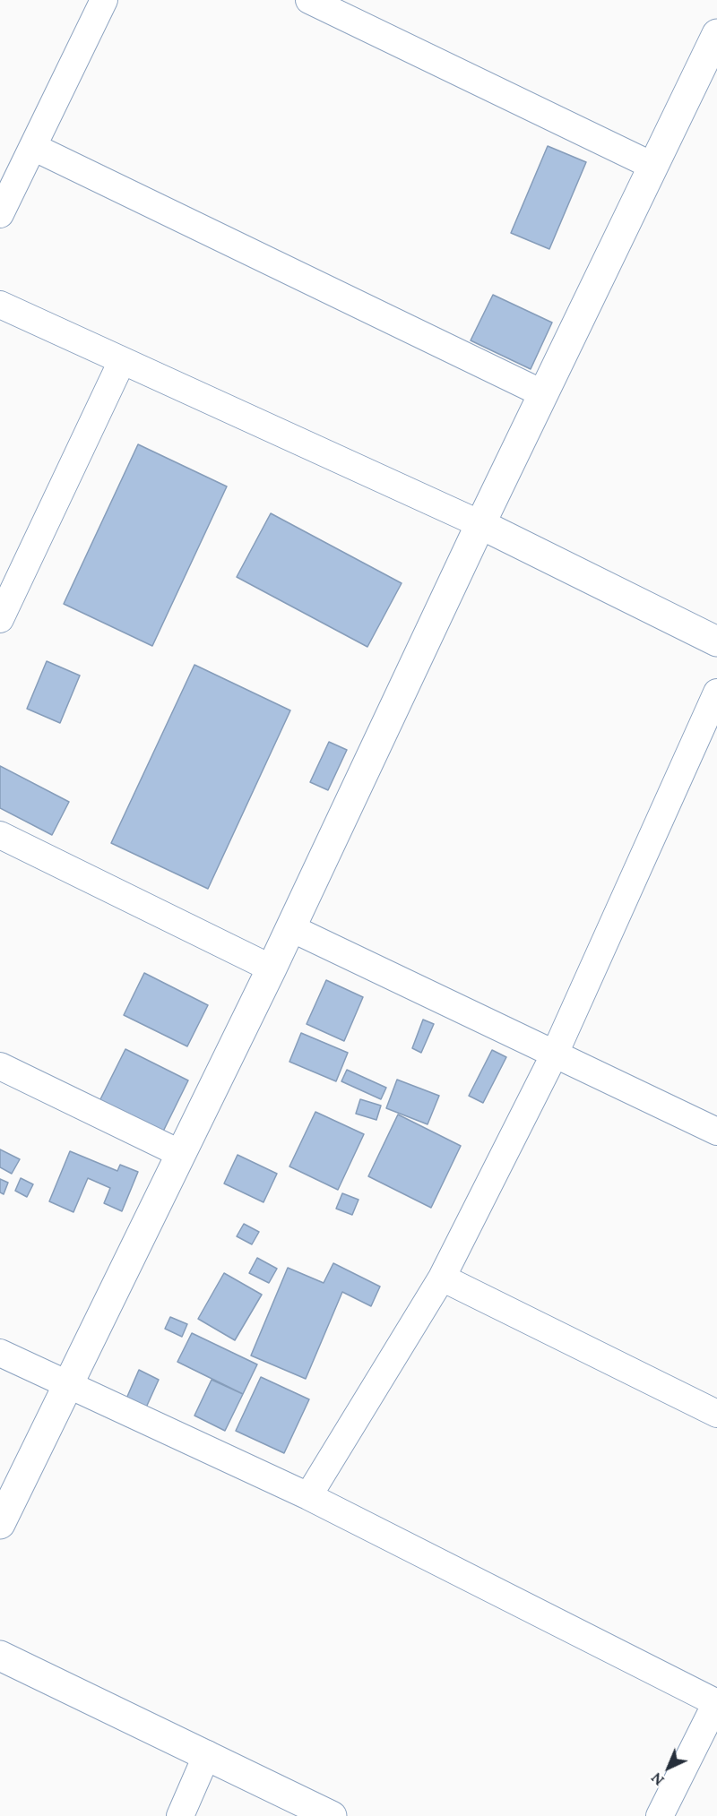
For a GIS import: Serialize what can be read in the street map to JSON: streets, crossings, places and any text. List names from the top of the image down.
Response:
{
  "north": "bottom left"
}
